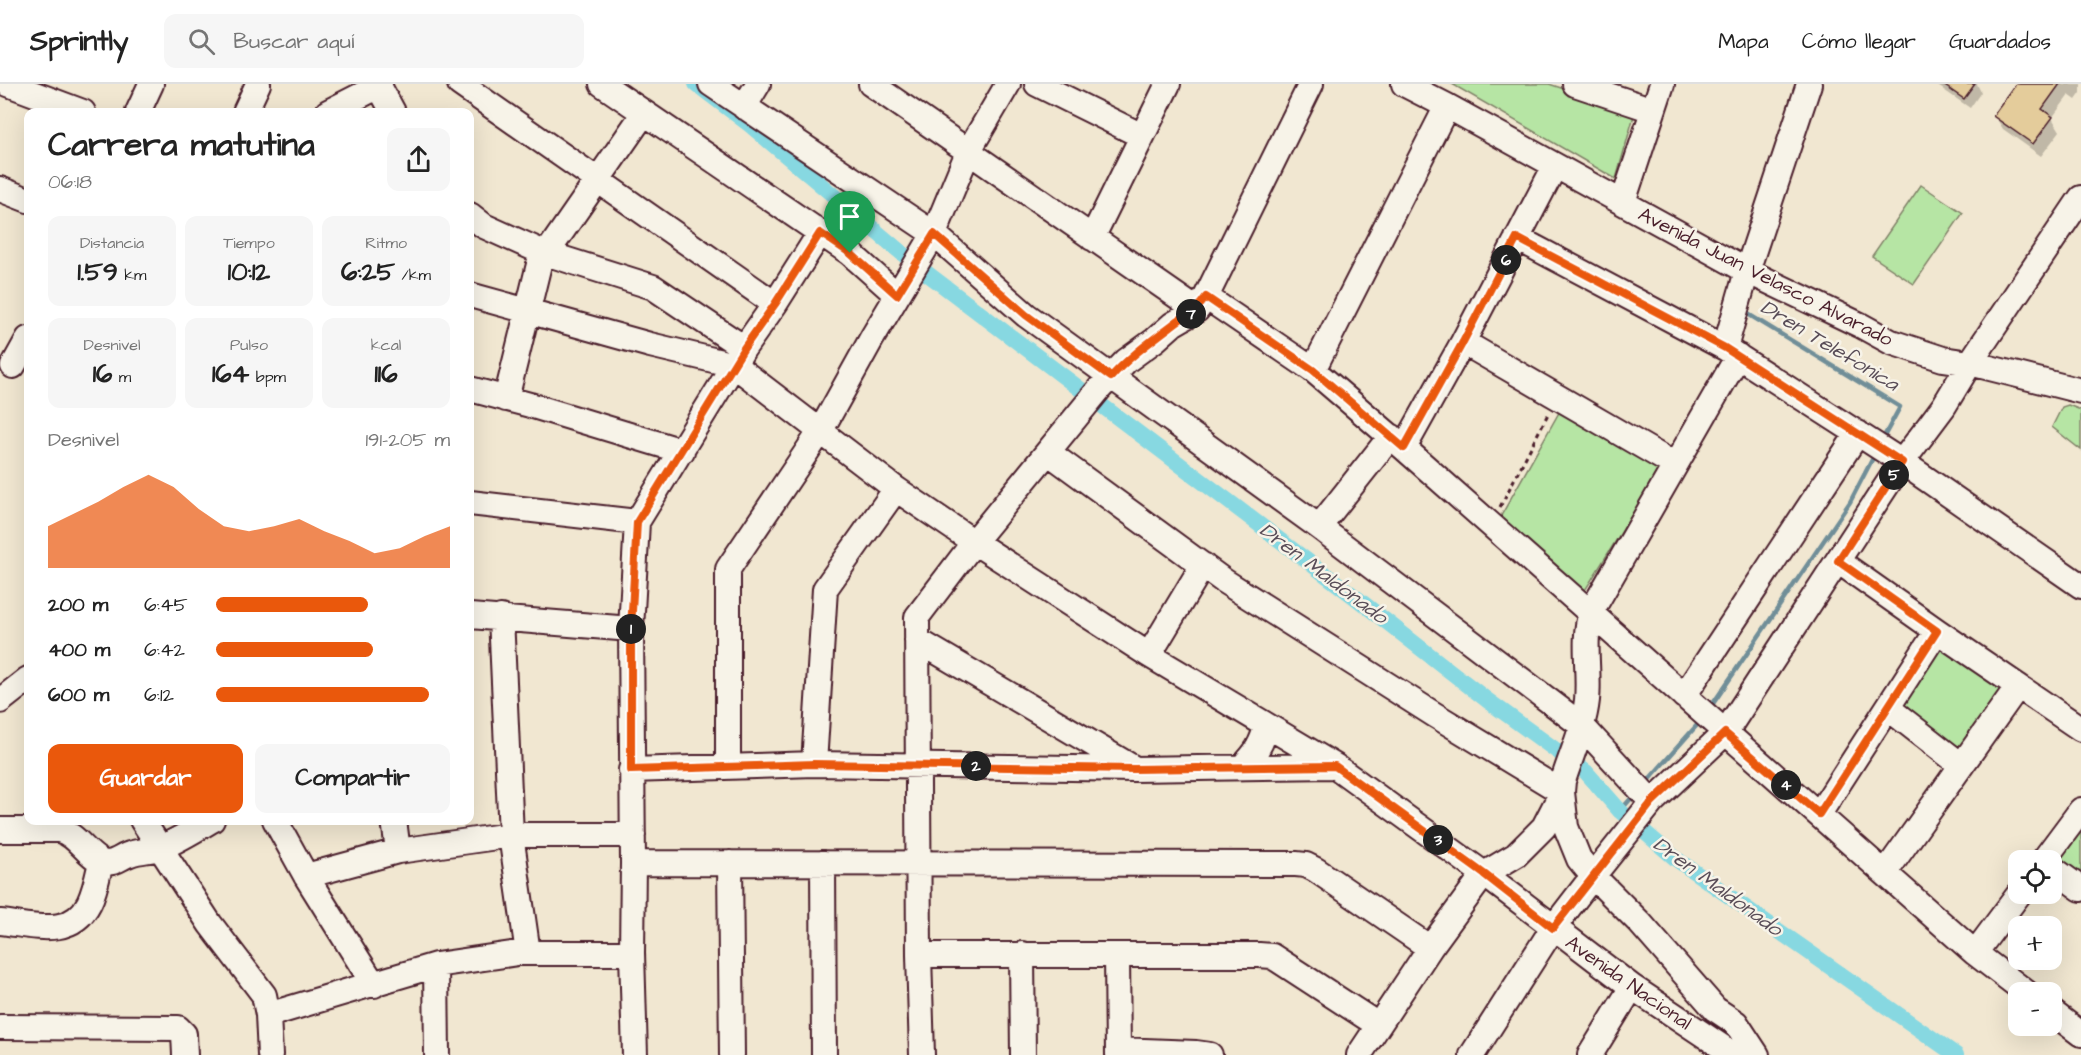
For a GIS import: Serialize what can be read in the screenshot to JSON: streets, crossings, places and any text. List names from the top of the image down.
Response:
{
  "streets": {
    "street": ["Avenida Juan Velasco Alvarado", "Avenida Nacional"]
  },
  "water": ["Dren Telefonica", "Dren Maldonado"],
  "page": {
    "header": "Sprintly",
    "search": "Buscar aquí",
    "nav": ["Mapa", "Cómo llegar", "Guardados"],
    "heading": ["Carrera matutina", "06:18"],
    "stats": [
      ["Distancia", "1.59 km"],
      ["Tiempo", "10:12"],
      ["Ritmo", "6:25 /km"],
      ["Desnivel", "16 m"],
      ["Pulso", "164 bpm"],
      ["kcal", "116"]
    ],
    "pins": [
      "6",
      "7",
      "5",
      "1",
      "2",
      "4",
      "3"
    ],
    "chart": ["Desnivel", "191–205 m"],
    "list": [
      {
        "name": "200 m",
        "note": "6:45"
      },
      {
        "name": "400 m",
        "note": "6:42"
      },
      {
        "name": "600 m",
        "note": "6:12"
      }
    ],
    "buttons": ["Guardar", "Compartir"],
    "map_buttons": ["+", "−"]
  }
}
